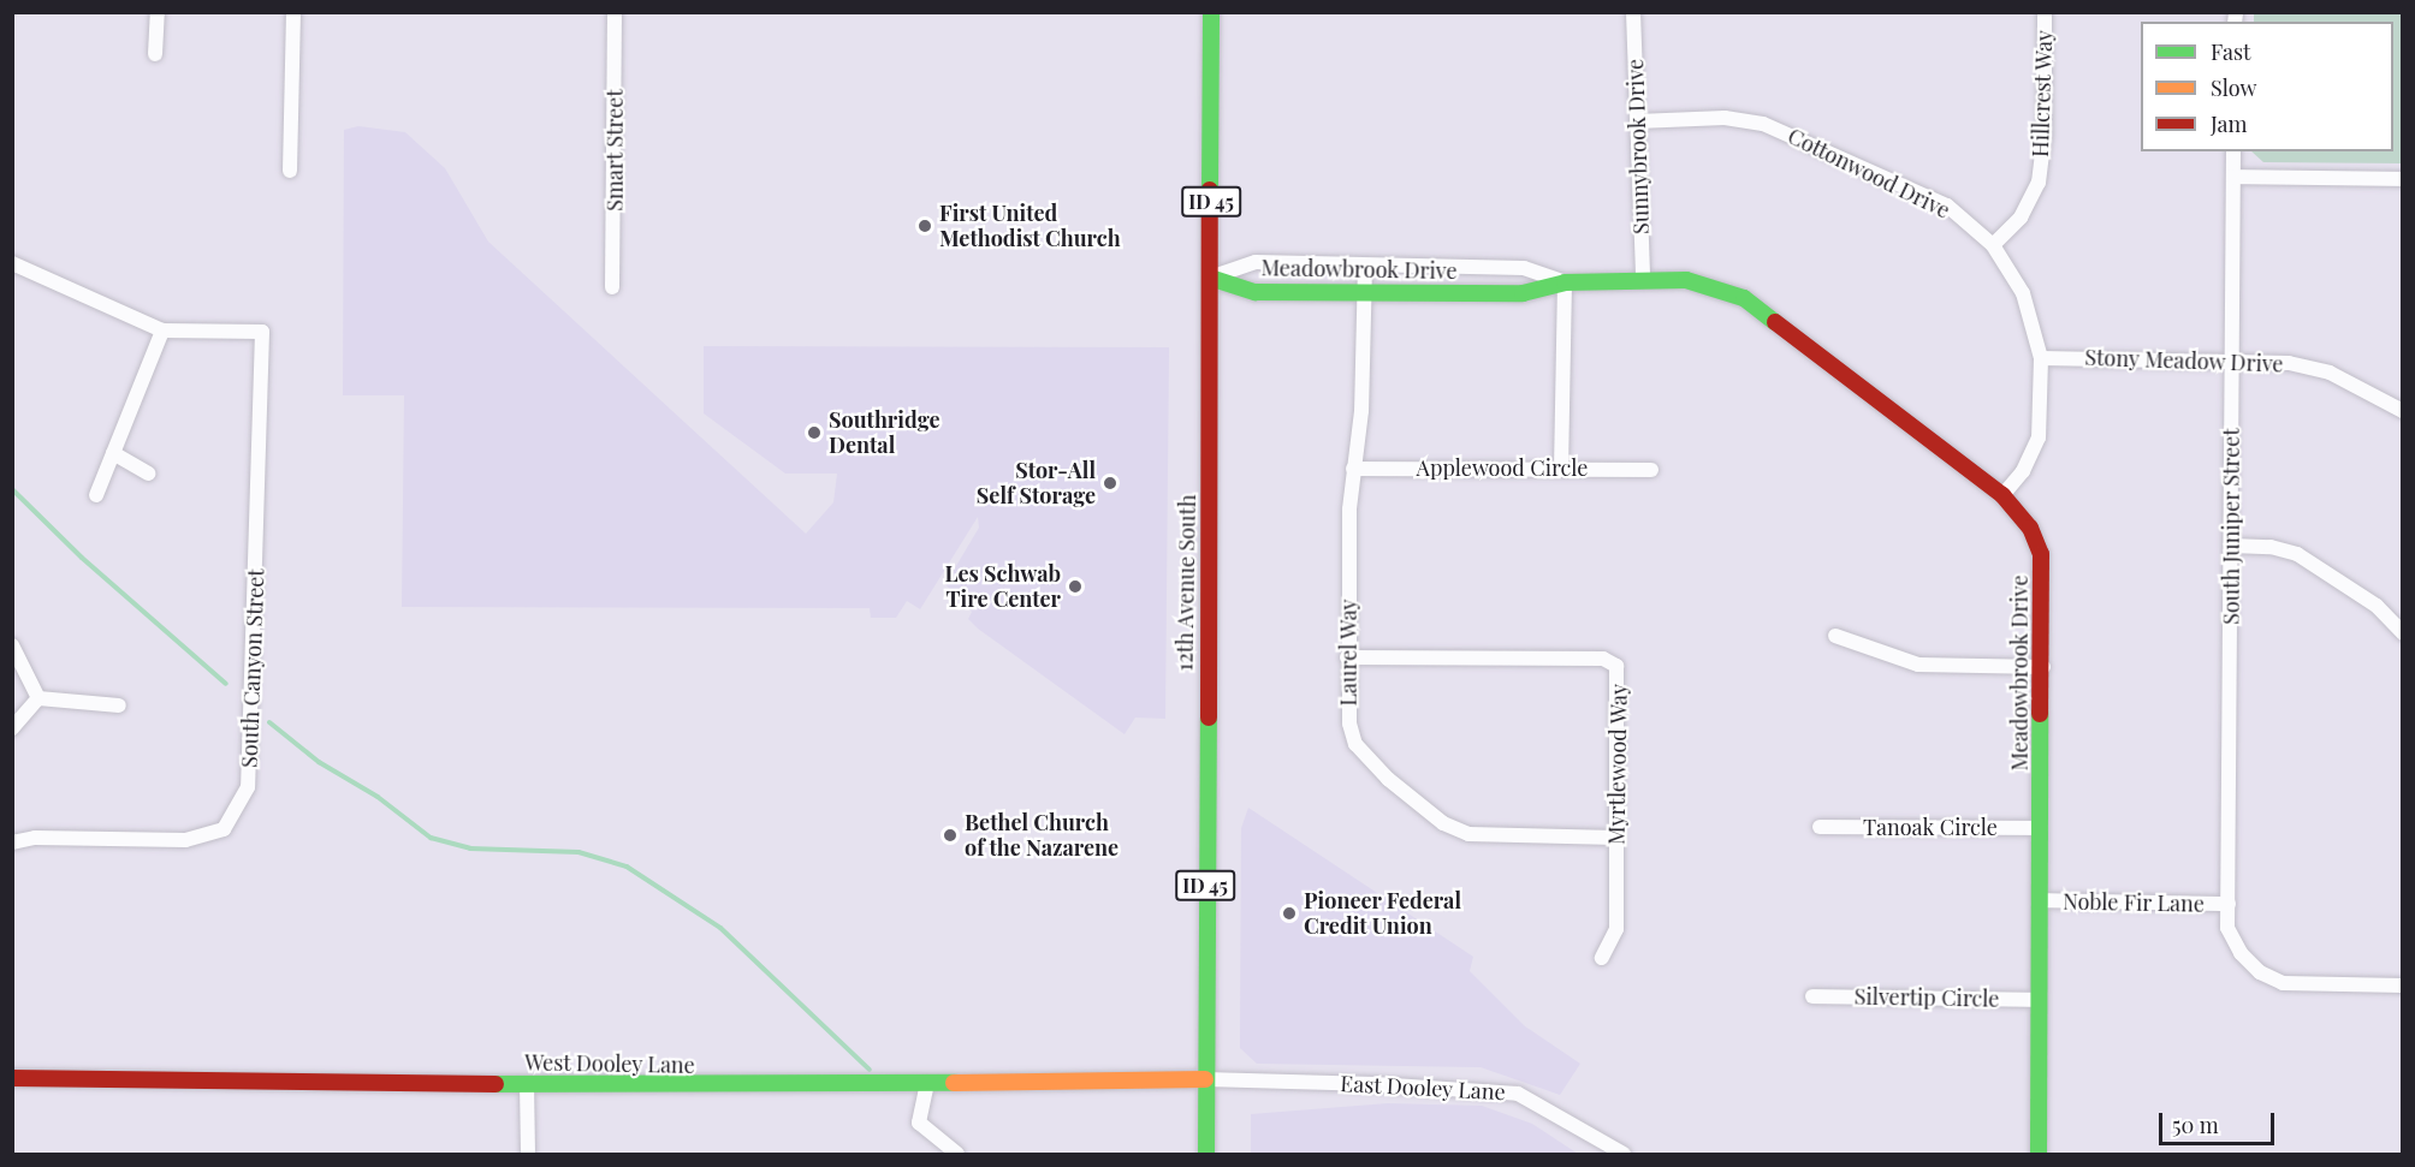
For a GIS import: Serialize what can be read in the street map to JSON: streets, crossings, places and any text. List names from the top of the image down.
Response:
{
  "streets": {
    "street": [
      "Hillcrest Way",
      "Sunnybrook Drive",
      "Smart Street",
      "Cottonwood Drive",
      "ID 45",
      "Meadowbrook Drive",
      "Stony Meadow Drive",
      "Applewood Circle",
      "South Juniper Street",
      "12th Avenue South",
      "Laurel Way",
      "South Canyon Street",
      "Myrtlewood Way",
      "Tanoak Circle",
      "Noble Fir Lane",
      "Silvertip Circle",
      "West Dooley Lane",
      "East Dooley Lane"
    ]
  },
  "crossings": [
    ["Hillcrest Way", "Cottonwood Drive"],
    ["Sunnybrook Drive", "Cottonwood Drive"],
    ["Sunnybrook Drive", "Meadowbrook Drive"],
    ["Cottonwood Drive", "Meadowbrook Drive"],
    ["Cottonwood Drive", "Stony Meadow Drive"],
    ["Meadowbrook Drive", "12th Avenue South"],
    ["Meadowbrook Drive", "Laurel Way"],
    ["Meadowbrook Drive", "Tanoak Circle"],
    ["Meadowbrook Drive", "Noble Fir Lane"],
    ["Meadowbrook Drive", "Silvertip Circle"],
    ["Stony Meadow Drive", "South Juniper Street"],
    ["Applewood Circle", "Laurel Way"],
    ["South Juniper Street", "Noble Fir Lane"],
    ["12th Avenue South", "West Dooley Lane"],
    ["12th Avenue South", "East Dooley Lane"],
    ["Laurel Way", "Myrtlewood Way"],
    ["West Dooley Lane", "East Dooley Lane"]
  ],
  "places": [
    "First United Methodist Church",
    "Southridge Dental",
    "Stor-All Self Storage",
    "Les Schwab Tire Center",
    "Bethel Church of the Nazarene",
    "Pioneer Federal Credit Union"
  ],
  "legend": ["Fast", "Slow", "Jam"],
  "scale_bar": "50 m"
}
